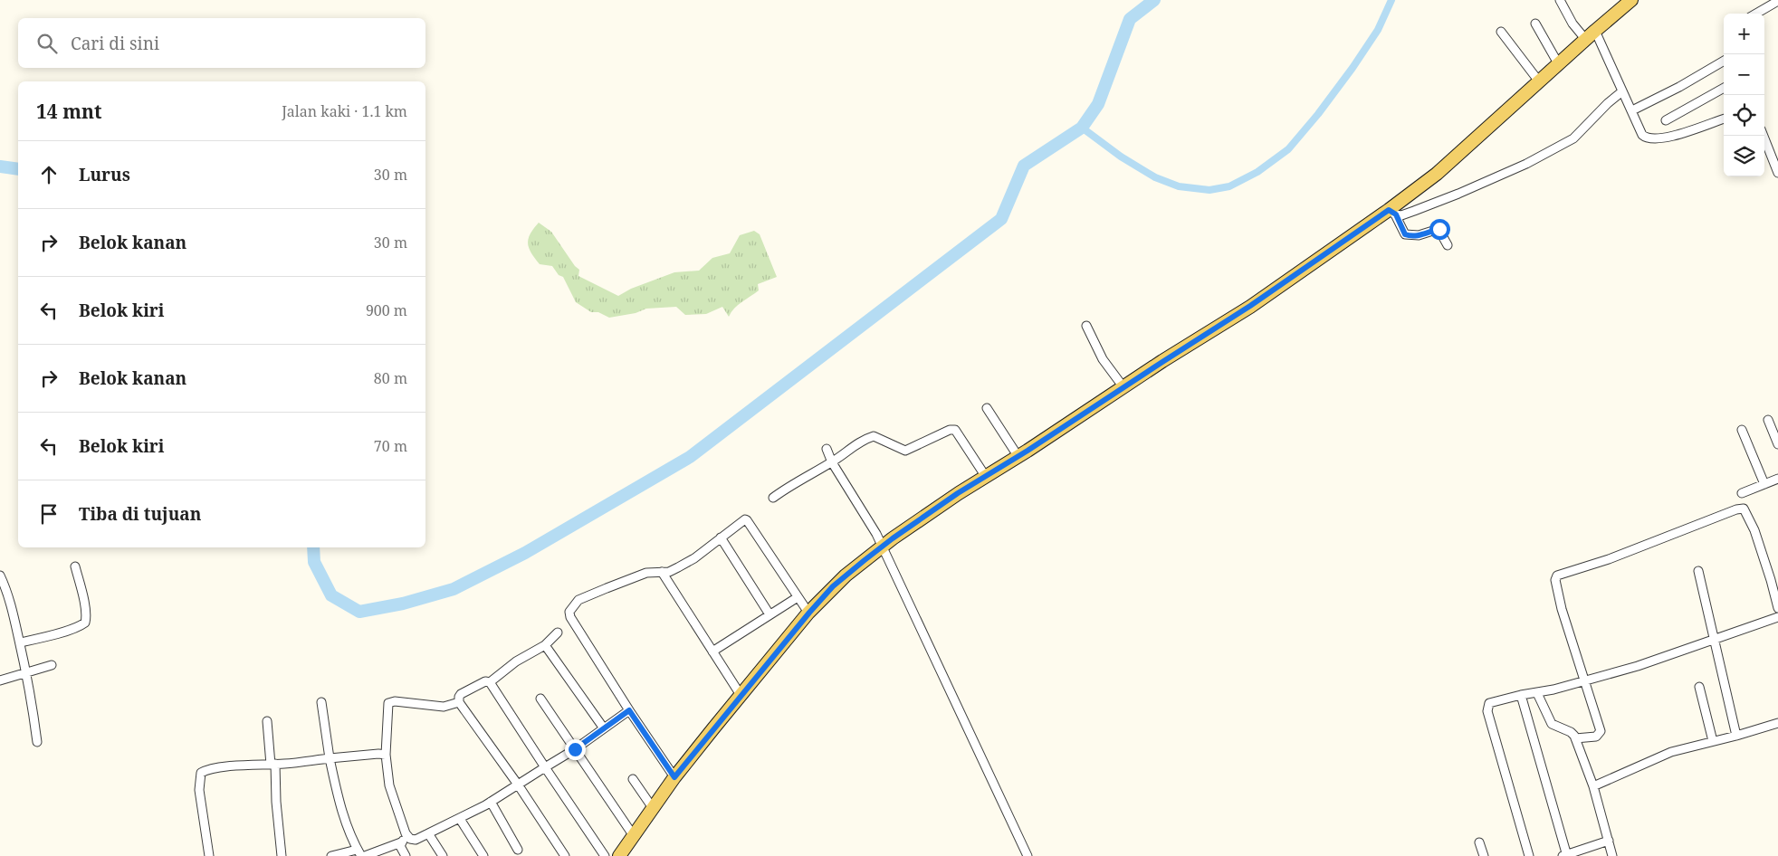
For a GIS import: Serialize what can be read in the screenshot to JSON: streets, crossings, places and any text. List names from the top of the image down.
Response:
{
  "page": {
    "map_buttons": ["+", "−"],
    "search": "Cari di sini",
    "heading": ["14 mnt", "Jalan kaki · 1.1 km"],
    "list": [
      ["Lurus", "30 m"],
      ["Belok kanan", "30 m"],
      ["Belok kiri", "900 m"],
      ["Belok kanan", "80 m"],
      ["Belok kiri", "70 m"],
      "Tiba di tujuan"
    ]
  }
}
